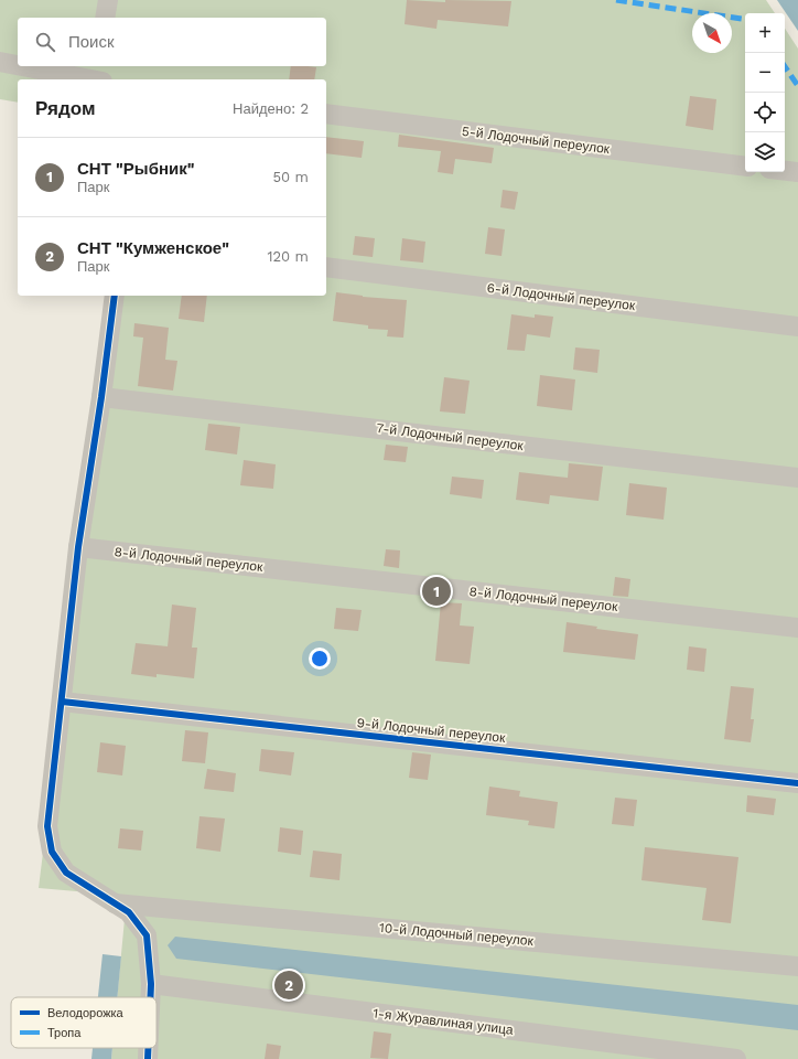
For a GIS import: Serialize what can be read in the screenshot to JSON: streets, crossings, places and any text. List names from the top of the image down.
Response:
{
  "streets": {
    "street": [
      "5-й Лодочный переулок",
      "6-й Лодочный переулок",
      "7-й Лодочный переулок",
      "8-й Лодочный переулок",
      "9-й Лодочный переулок",
      "10-й Лодочный переулок",
      "1-я Журавлиная улица"
    ]
  },
  "legend": ["Велодорожка", "Тропа"],
  "north": "bottom right",
  "page": {
    "map_buttons": ["+", "−"],
    "search": "Поиск",
    "heading": ["Рядом", "Найдено: 2"],
    "list": [
      {
        "mark": "1",
        "name": "СНТ \"Рыбник\"",
        "note": "Парк",
        "value": "50 m"
      },
      {
        "mark": "2",
        "name": "СНТ \"Кумженское\"",
        "note": "Парк",
        "value": "120 m"
      }
    ],
    "pins": ["1", "2"]
  }
}
